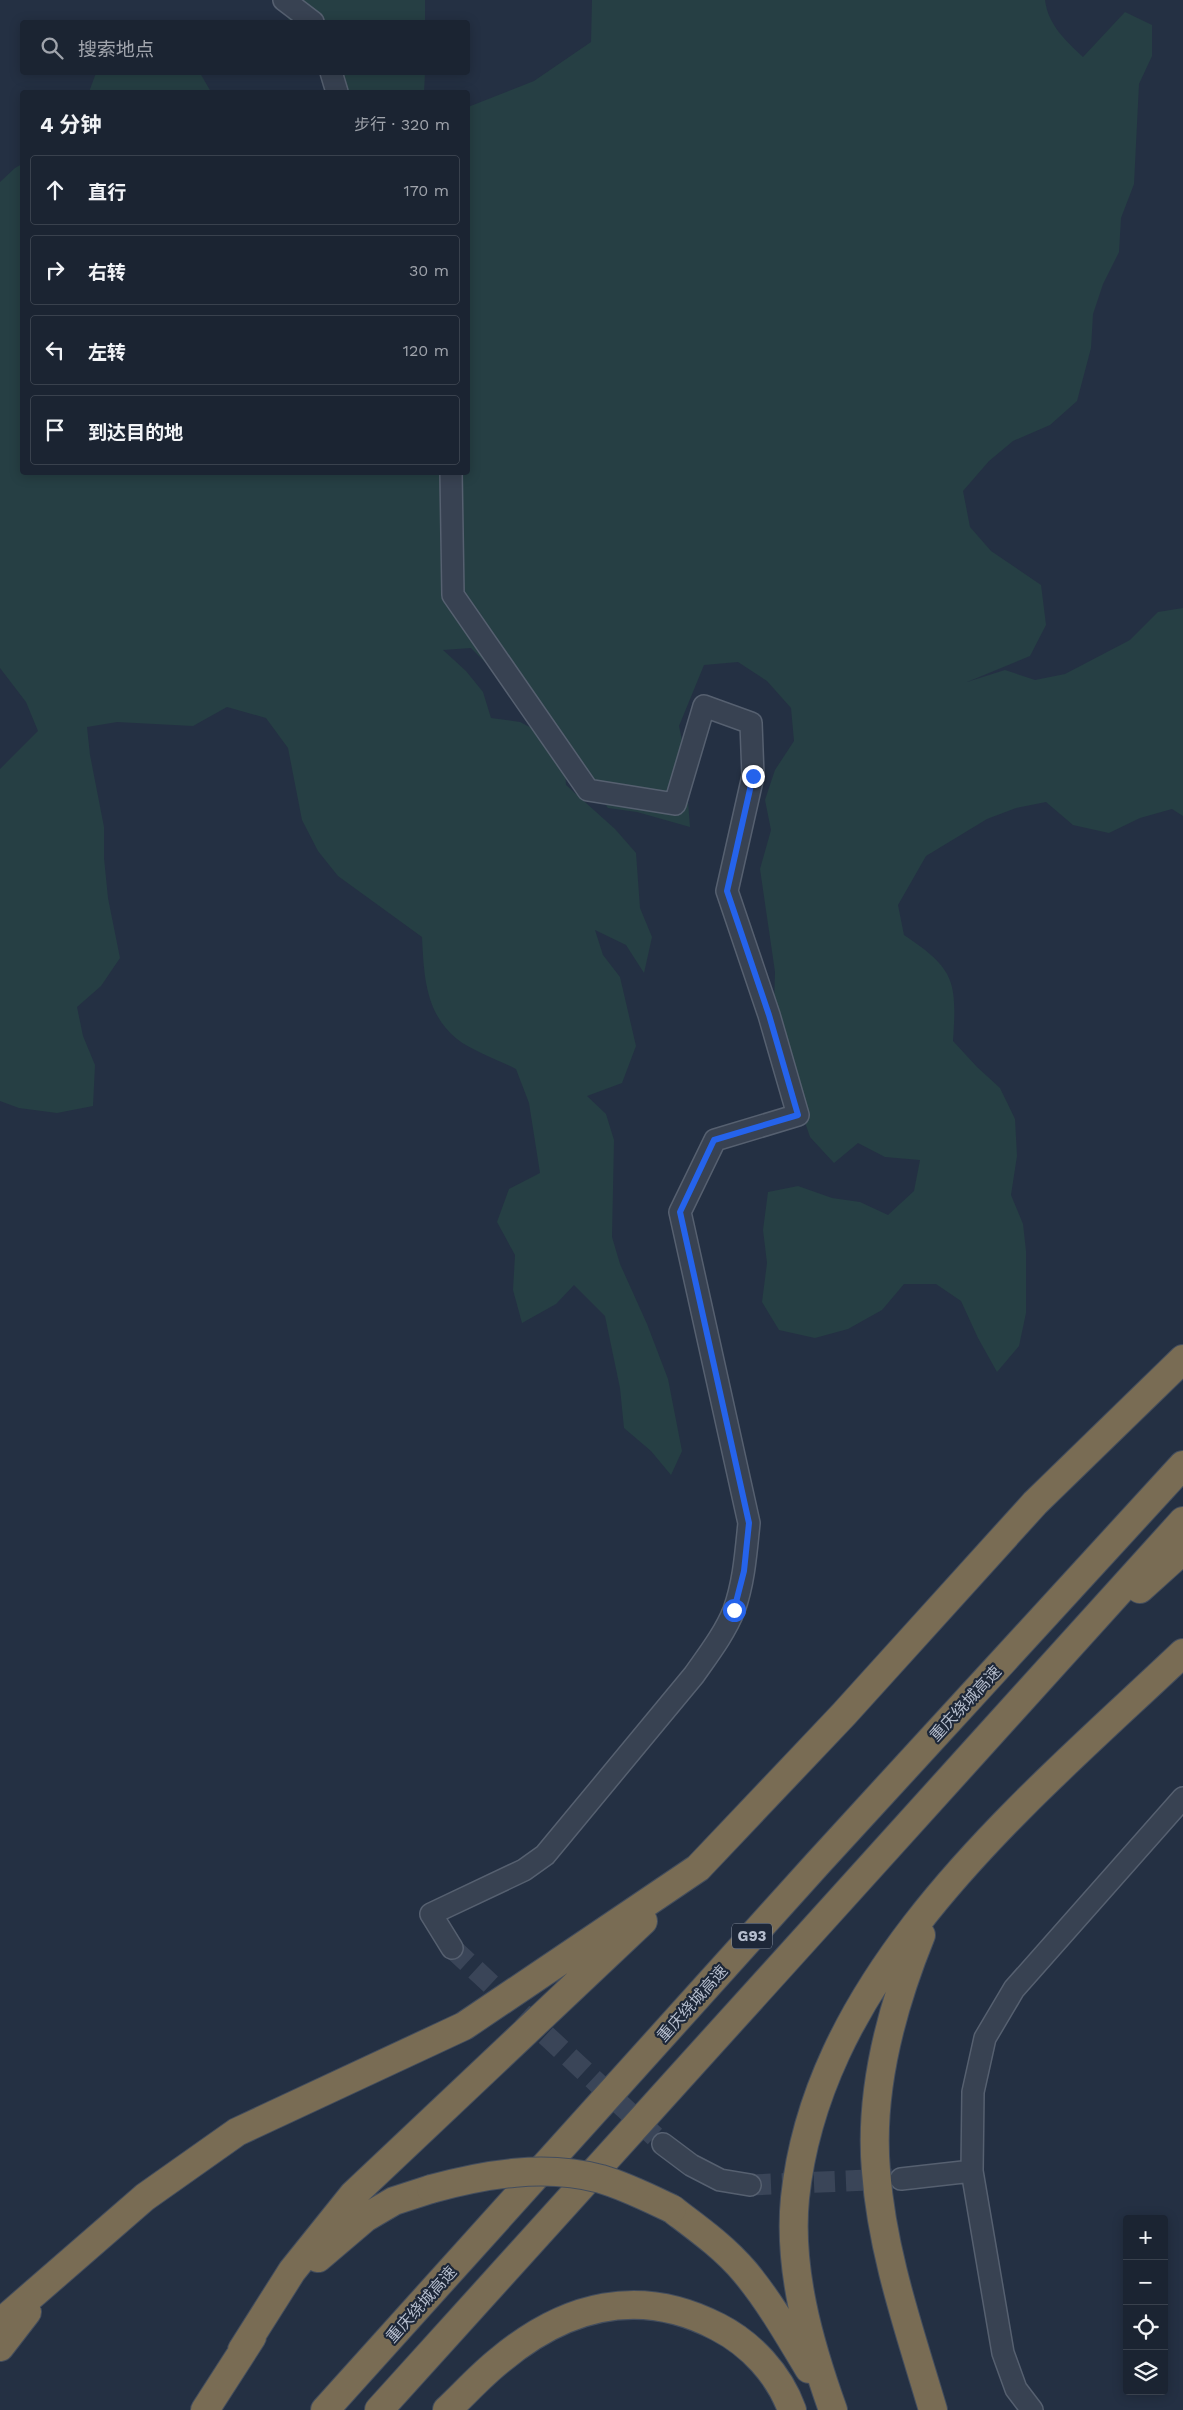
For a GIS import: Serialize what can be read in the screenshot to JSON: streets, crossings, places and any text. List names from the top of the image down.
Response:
{
  "streets": {
    "highway": ["重庆绕城高速", "G93"]
  },
  "page": {
    "search": "搜索地点",
    "heading": ["4 分钟", "步行 · 320 m"],
    "list": [
      ["直行", "170 m"],
      ["右转", "30 m"],
      ["左转", "120 m"],
      "到达目的地"
    ],
    "map_buttons": ["+", "−"]
  }
}
